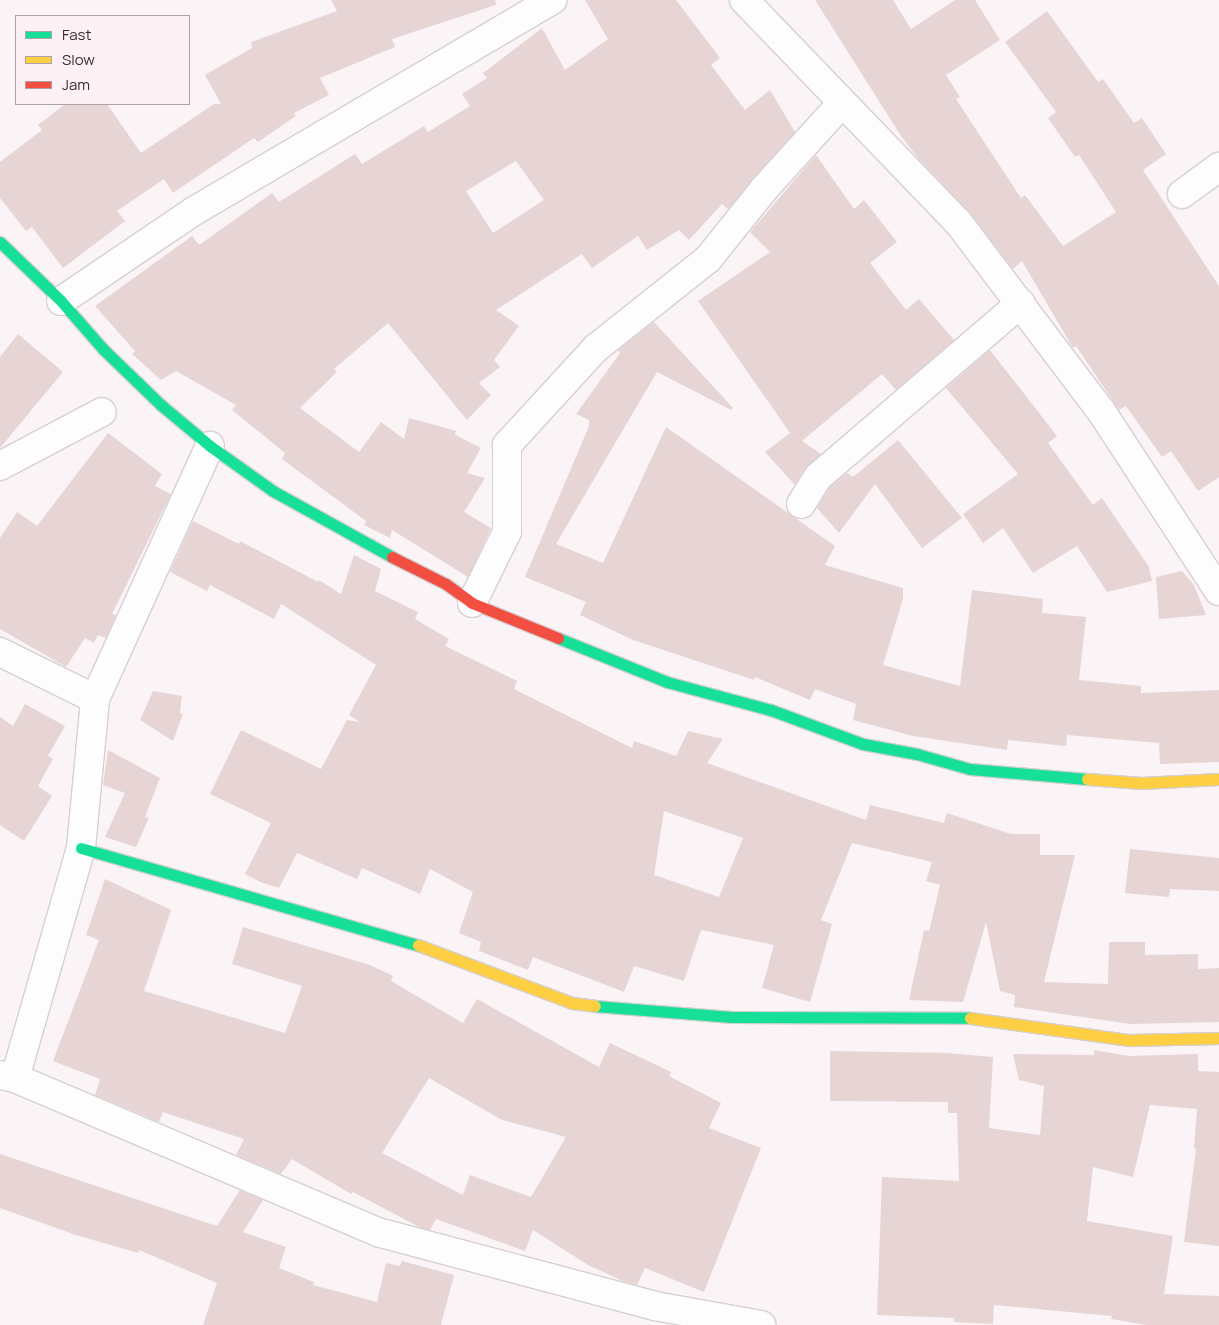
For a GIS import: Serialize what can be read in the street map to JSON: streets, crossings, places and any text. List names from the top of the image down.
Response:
{
  "legend": ["Fast", "Slow", "Jam"]
}
